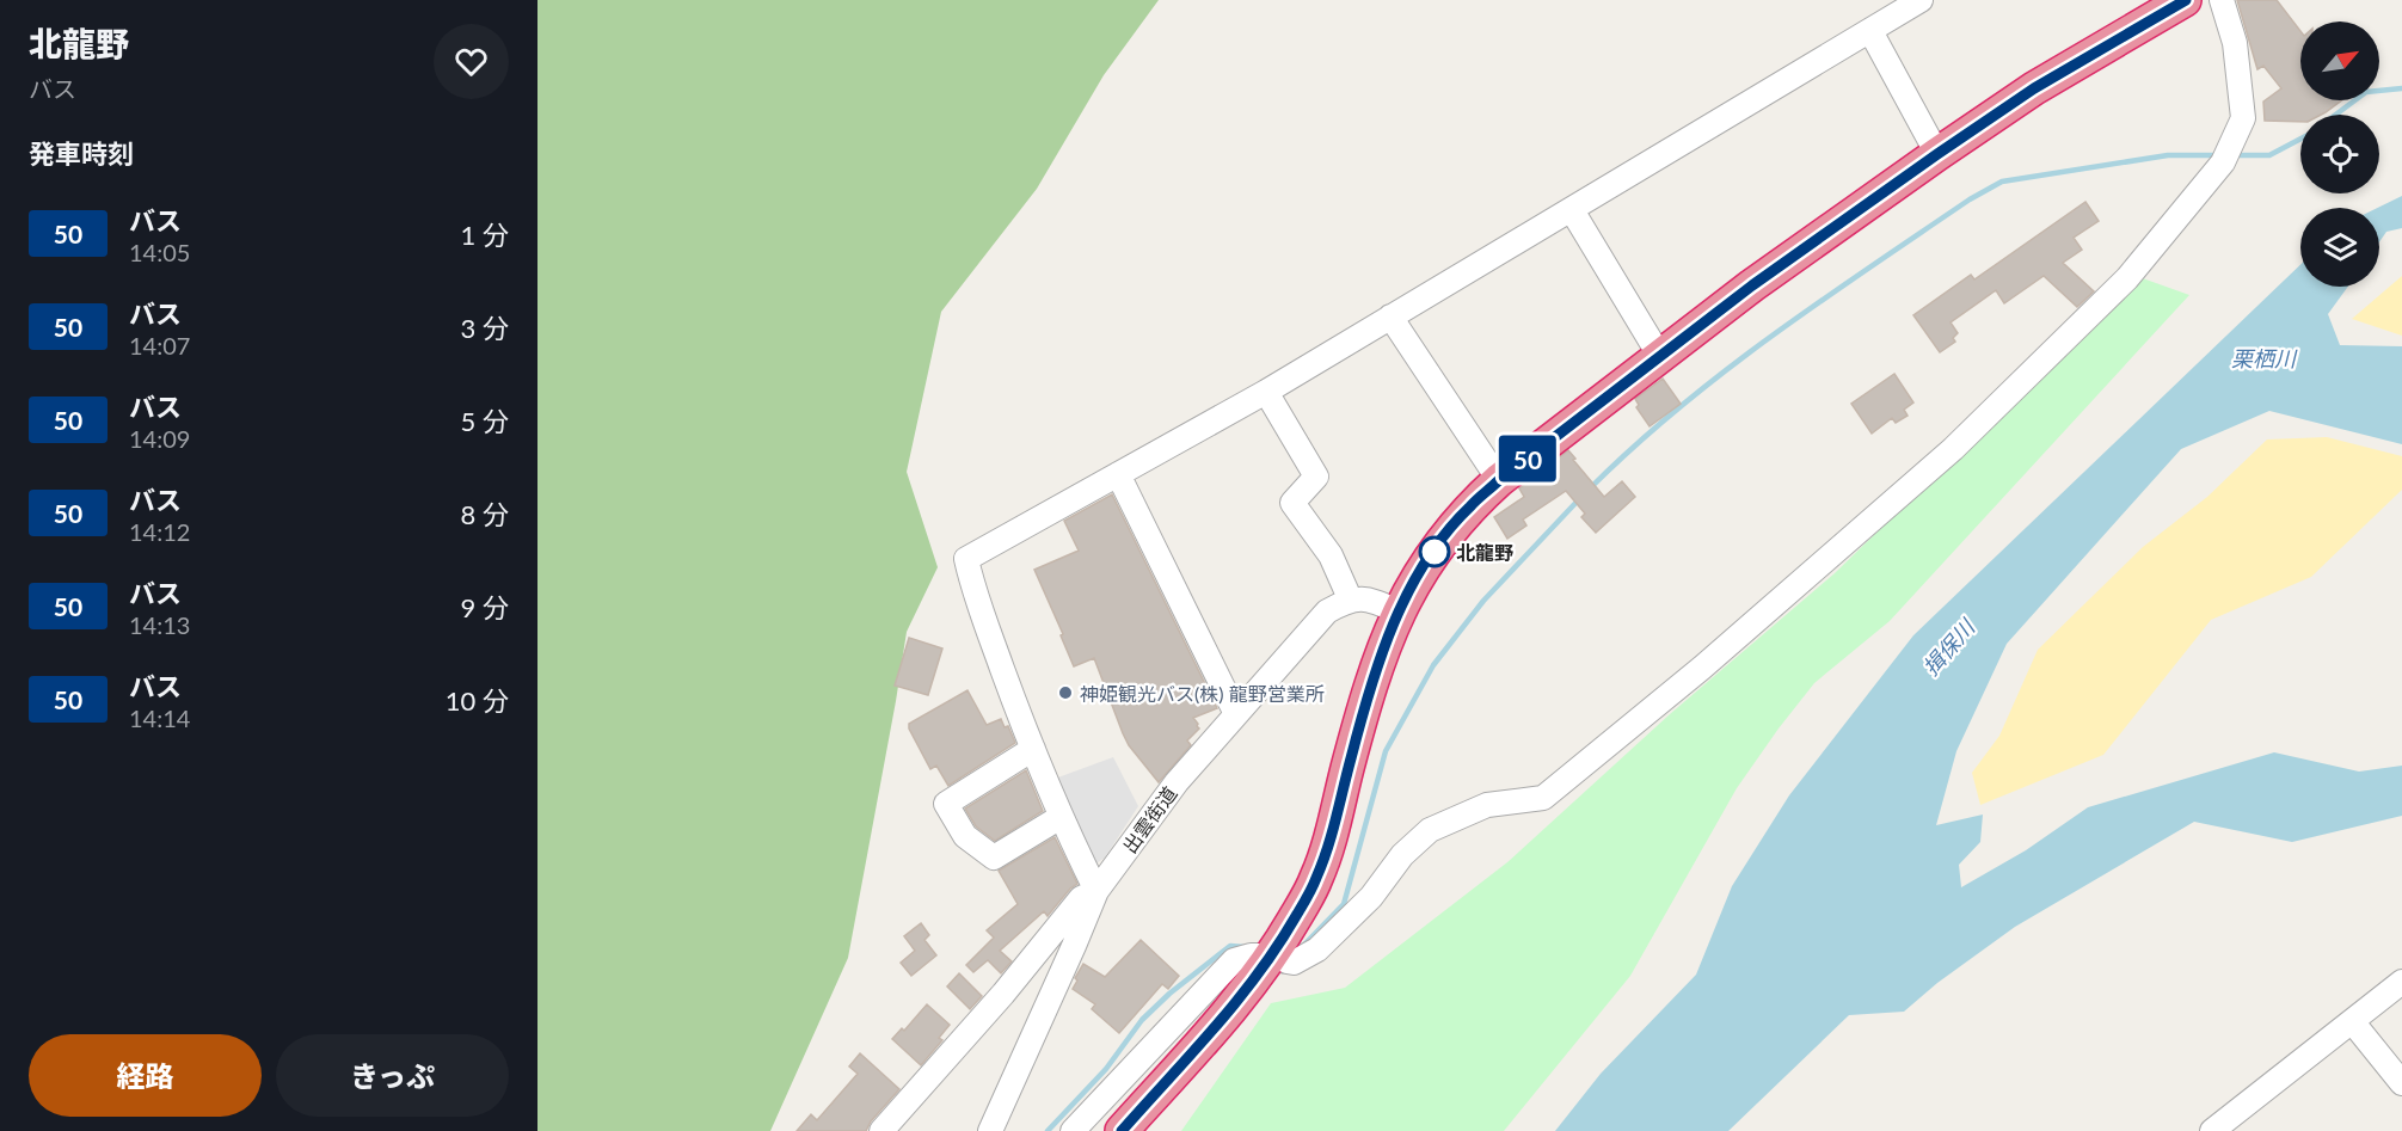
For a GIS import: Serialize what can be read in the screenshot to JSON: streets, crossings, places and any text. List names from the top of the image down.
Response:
{
  "streets": {
    "street": ["出雲街道"]
  },
  "water": ["栗栖川", "揖保川"],
  "places": ["北龍野", "神姫観光バス(株) 龍野営業所"],
  "lines": ["bus line 50"],
  "north": "top right",
  "page": {
    "heading": [
      ["北龍野", "バス"],
      "発車時刻"
    ],
    "on_map": "50",
    "list": [
      {
        "mark": "50",
        "name": "バス",
        "note": "14:05",
        "value": "1 分"
      },
      {
        "mark": "50",
        "name": "バス",
        "note": "14:07",
        "value": "3 分"
      },
      {
        "mark": "50",
        "name": "バス",
        "note": "14:09",
        "value": "5 分"
      },
      {
        "mark": "50",
        "name": "バス",
        "note": "14:12",
        "value": "8 分"
      },
      {
        "mark": "50",
        "name": "バス",
        "note": "14:13",
        "value": "9 分"
      },
      {
        "mark": "50",
        "name": "バス",
        "note": "14:14",
        "value": "10 分"
      }
    ],
    "buttons": ["経路", "きっぷ"]
  }
}
